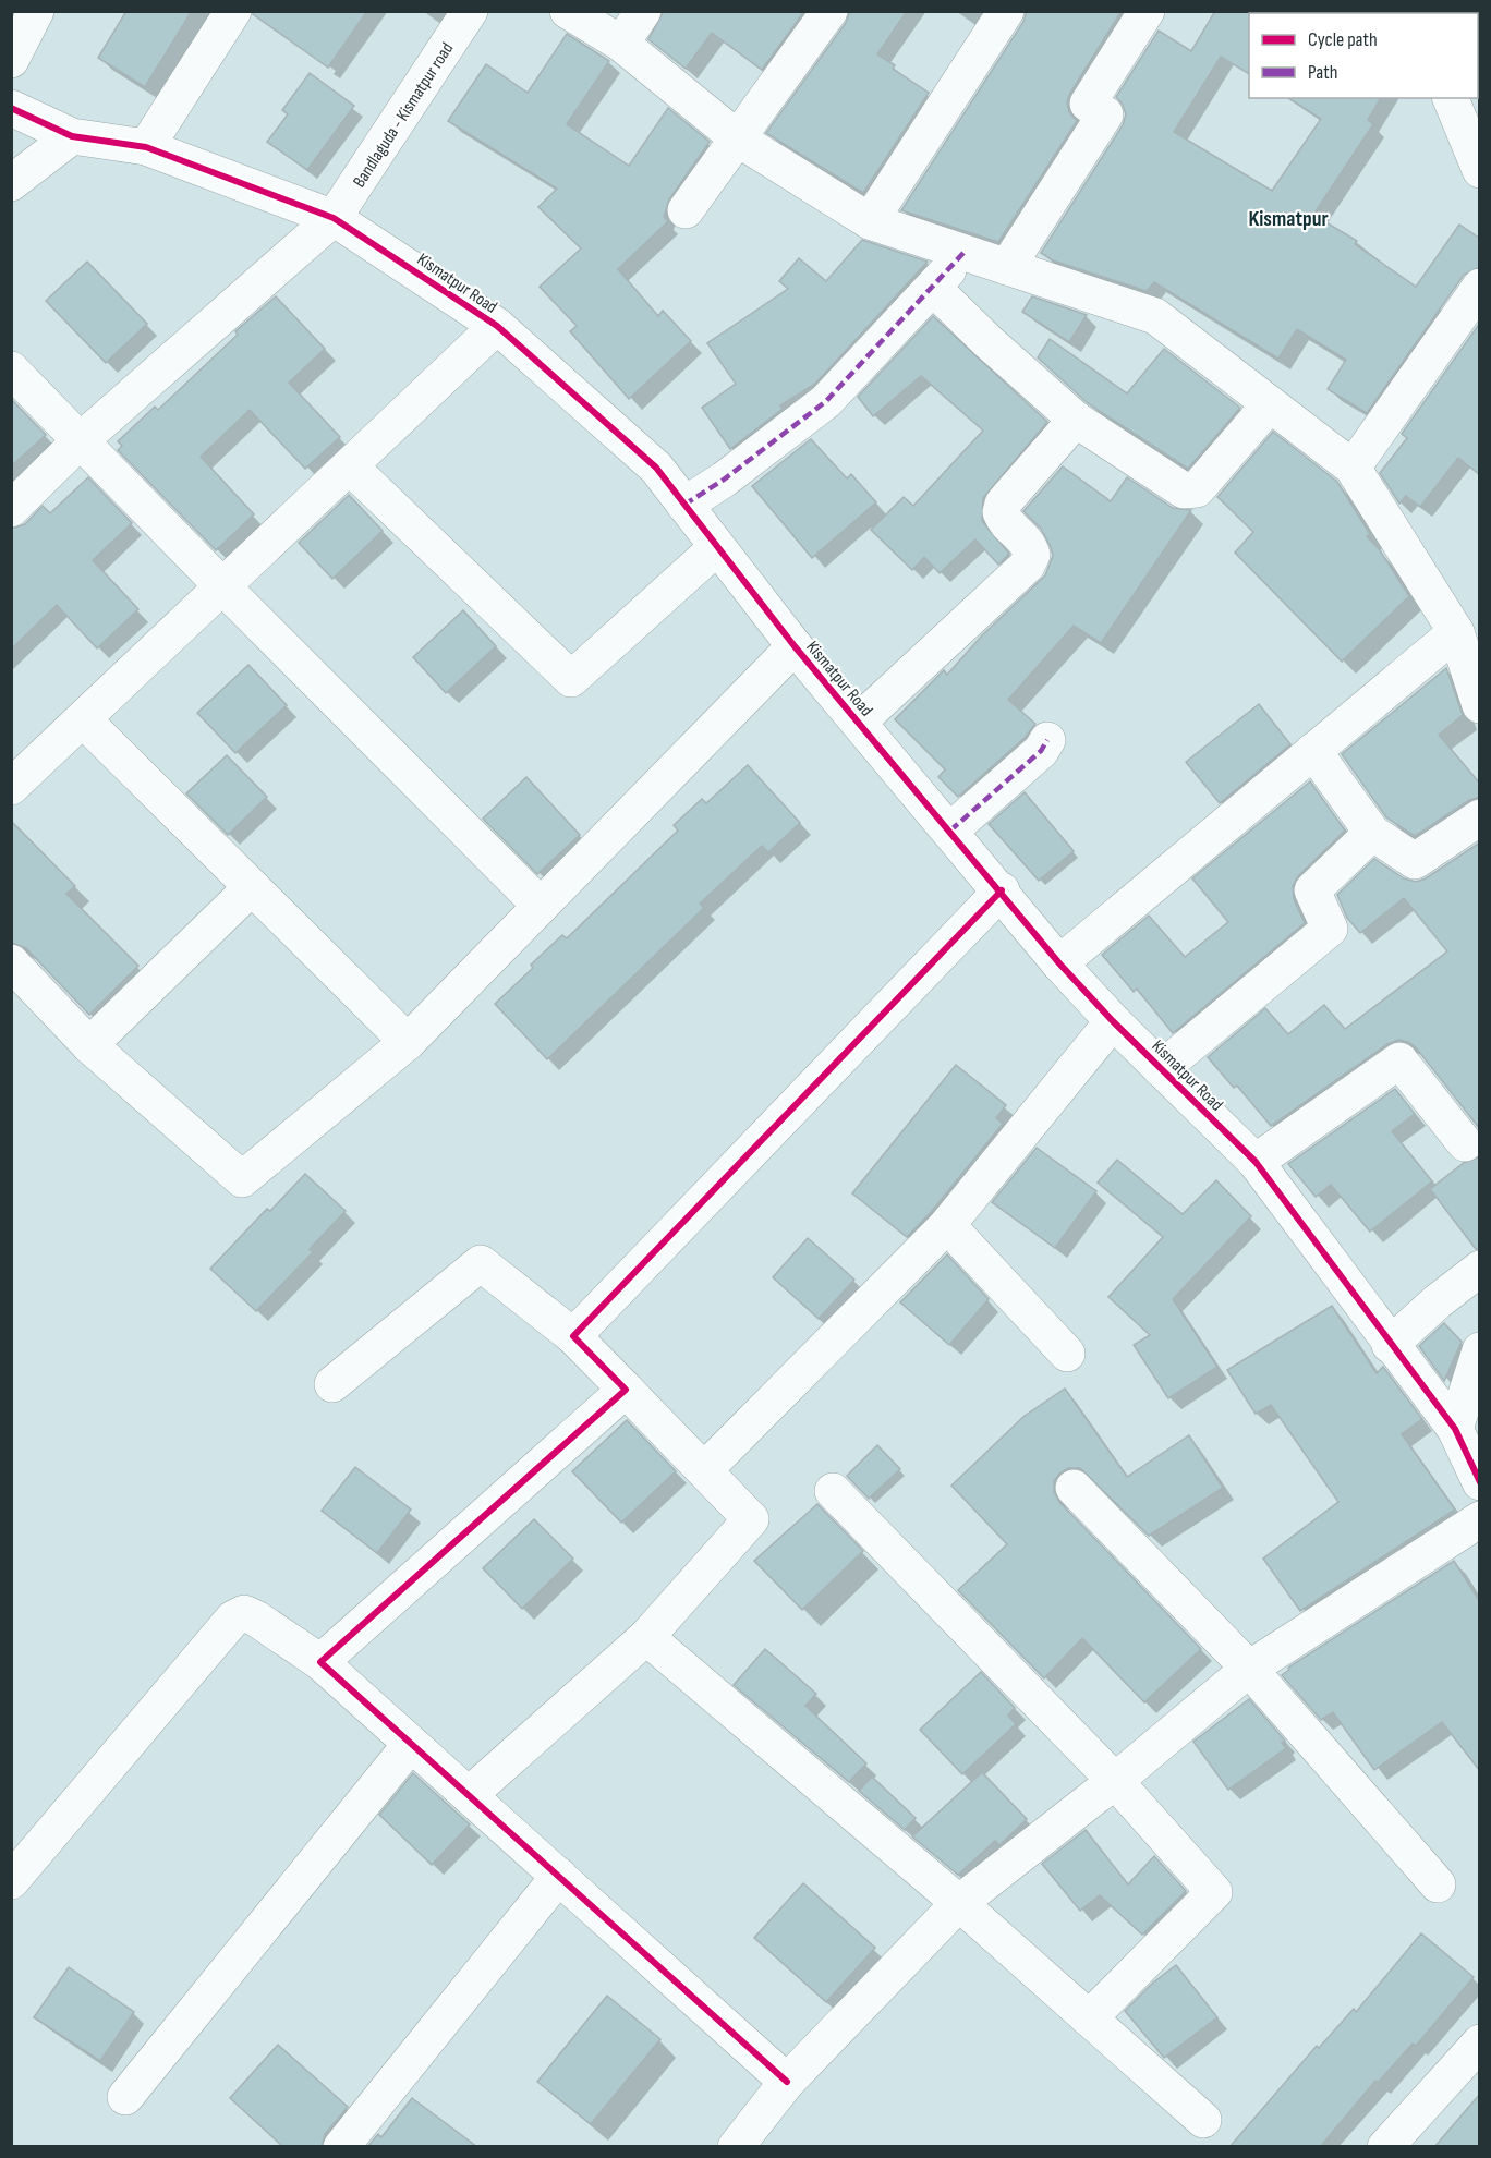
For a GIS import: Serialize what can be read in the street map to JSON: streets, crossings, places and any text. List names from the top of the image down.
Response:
{
  "streets": {
    "street": ["Bandlaguda - Kismatpur road", "Kismatpur Road"]
  },
  "crossings": [
    ["Bandlaguda - Kismatpur road", "Kismatpur Road"]
  ],
  "districts": ["Kismatpur"],
  "legend": ["Cycle path", "Path"]
}
